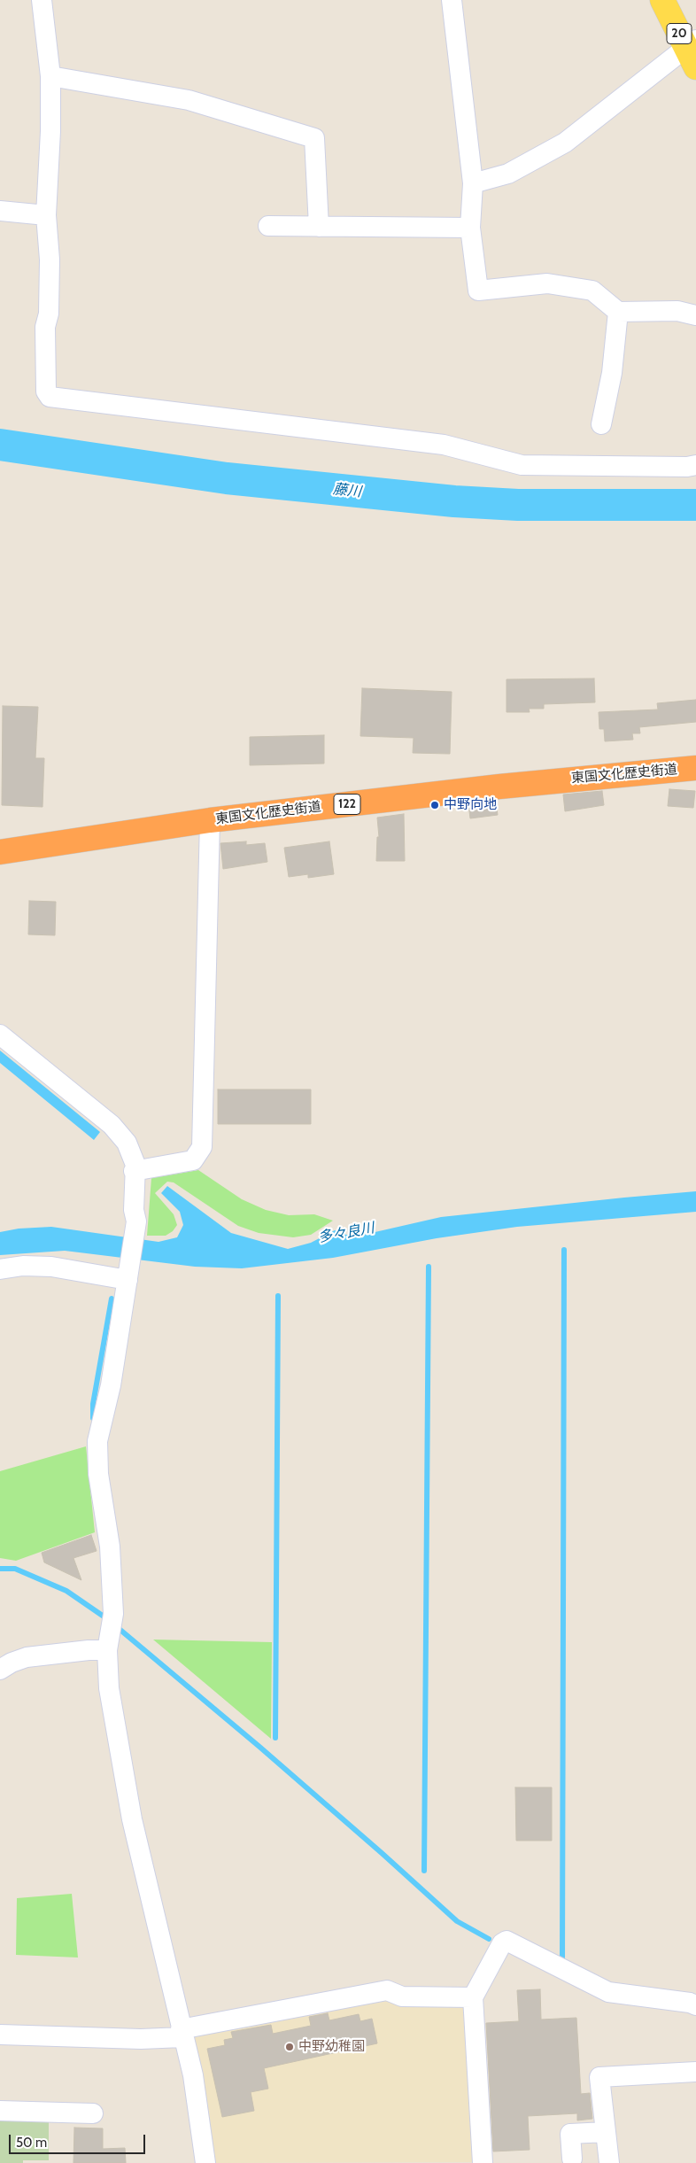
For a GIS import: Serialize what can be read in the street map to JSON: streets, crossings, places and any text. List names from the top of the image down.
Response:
{
  "streets": {
    "highway": ["東国文化歴史街道", "122"],
    "main road": ["20"]
  },
  "water": ["藤川", "多々良川"],
  "places": ["中野向地", "中野幼稚園"],
  "scale_bar": "50 m"
}
